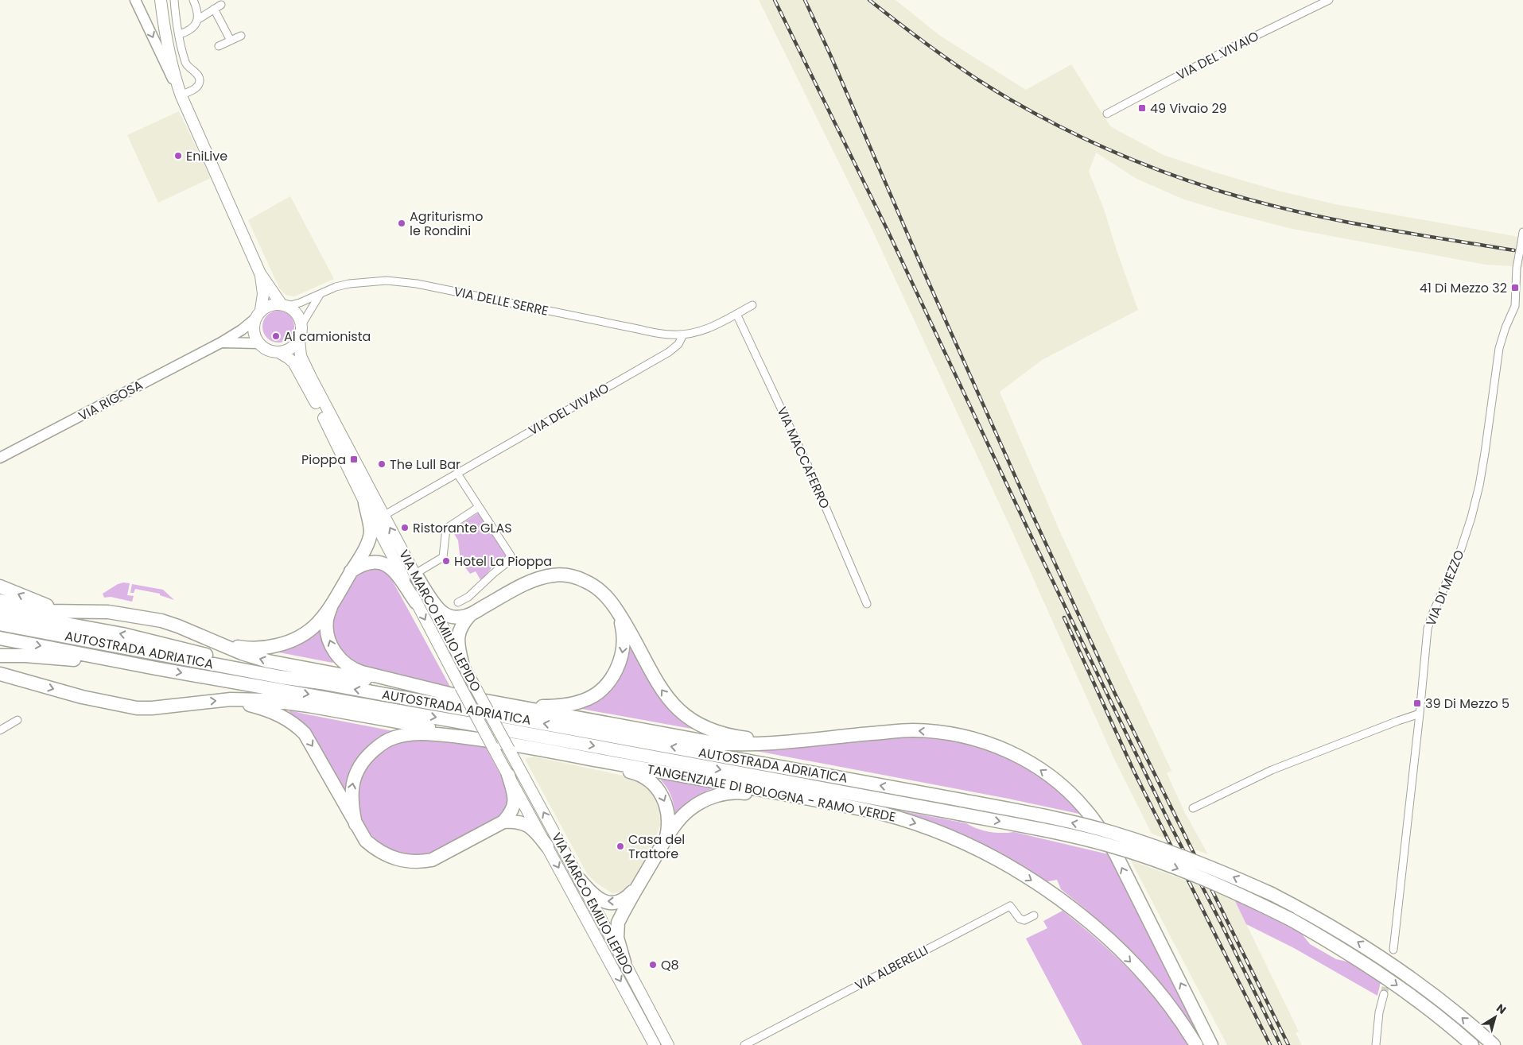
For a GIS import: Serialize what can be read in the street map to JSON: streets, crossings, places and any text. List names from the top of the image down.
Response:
{
  "streets": {
    "highway": ["AUTOSTRADA ADRIATICA", "TANGENZIALE DI BOLOGNA - RAMO VERDE"],
    "main road": ["VIA RIGOSA", "VIA MARCO EMILIO LEPIDO"],
    "street": [
      "VIA DEL VIVAIO",
      "VIA DELLE SERRE",
      "VIA MACCAFERRO",
      "VIA DI MEZZO",
      "VIA ALBERELLI"
    ]
  },
  "crossings": [
    ["VIA DEL VIVAIO", "VIA DELLE SERRE"],
    ["VIA DEL VIVAIO", "VIA MARCO EMILIO LEPIDO"],
    ["VIA DELLE SERRE", "VIA RIGOSA"],
    ["VIA DELLE SERRE", "VIA MARCO EMILIO LEPIDO"],
    ["VIA RIGOSA", "VIA MARCO EMILIO LEPIDO"]
  ],
  "one_way": ["TANGENZIALE DI BOLOGNA - RAMO VERDE"],
  "places": {
    "transit": [
      "49 Vivaio 29",
      "41 Di Mezzo 32",
      "Pioppa",
      "39 Di Mezzo 5"
    ],
    "other": [
      "EniLive",
      "Agriturismo le Rondini",
      "Al camionista",
      "The Lull Bar",
      "Ristorante GLAS",
      "Hotel La Pioppa",
      "Casa del Trattore",
      "Q8"
    ]
  },
  "north": "top right"
}
